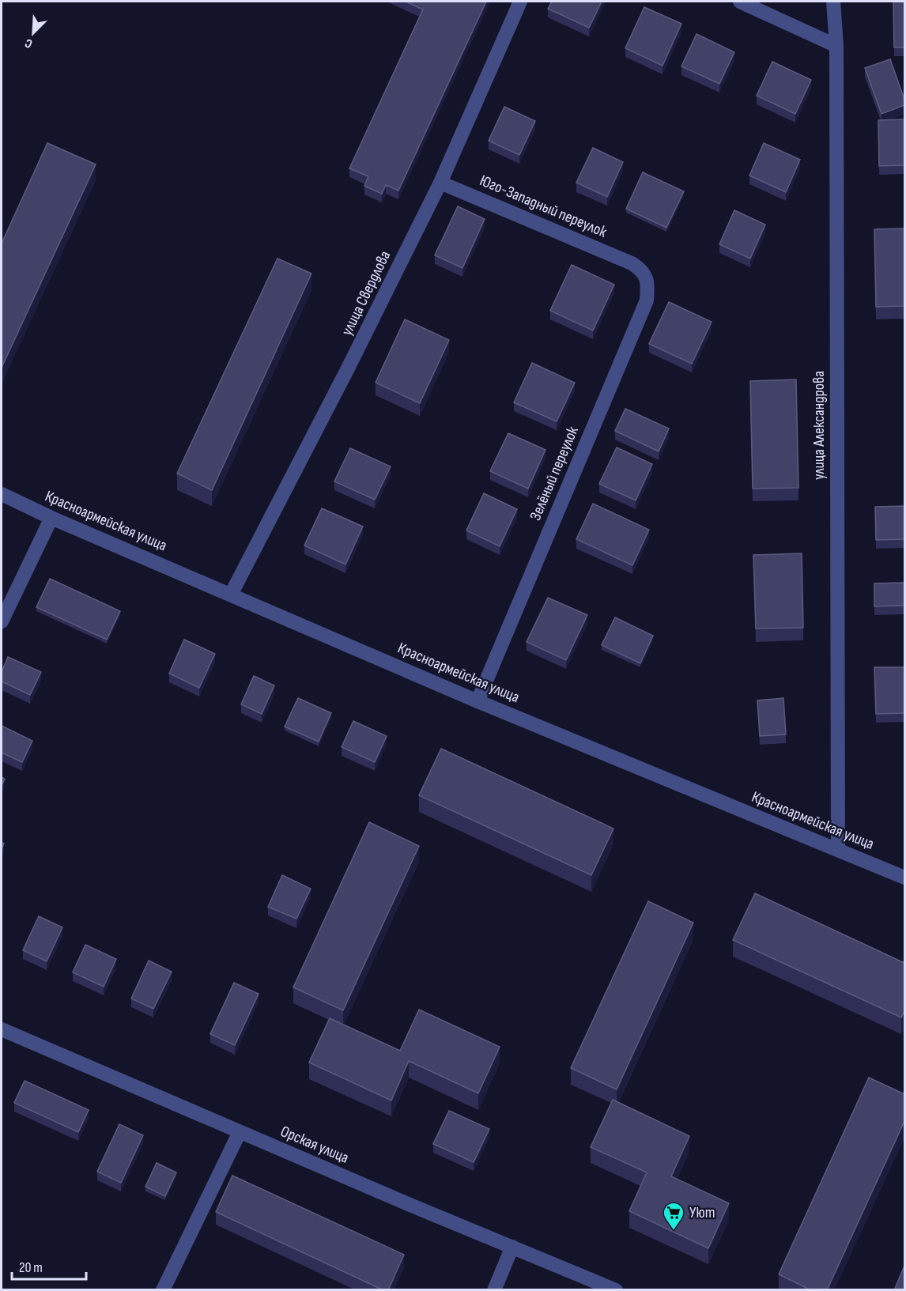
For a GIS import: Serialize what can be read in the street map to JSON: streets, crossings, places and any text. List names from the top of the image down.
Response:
{
  "streets": {
    "street": [
      "Юго-Западный переулок",
      "улица Свердлова",
      "улица Александрова",
      "Зелёный переулок",
      "Красноармейская улица",
      "Орская улица"
    ]
  },
  "crossings": [
    ["Юго-Западный переулок", "улица Свердлова"],
    ["Юго-Западный переулок", "Зелёный переулок"],
    ["улица Свердлова", "Красноармейская улица"],
    ["улица Александрова", "Красноармейская улица"],
    ["Зелёный переулок", "Красноармейская улица"]
  ],
  "places": {
    "supermarket": ["Уют"]
  },
  "scale_bar": "20 m",
  "north": "bottom left"
}
